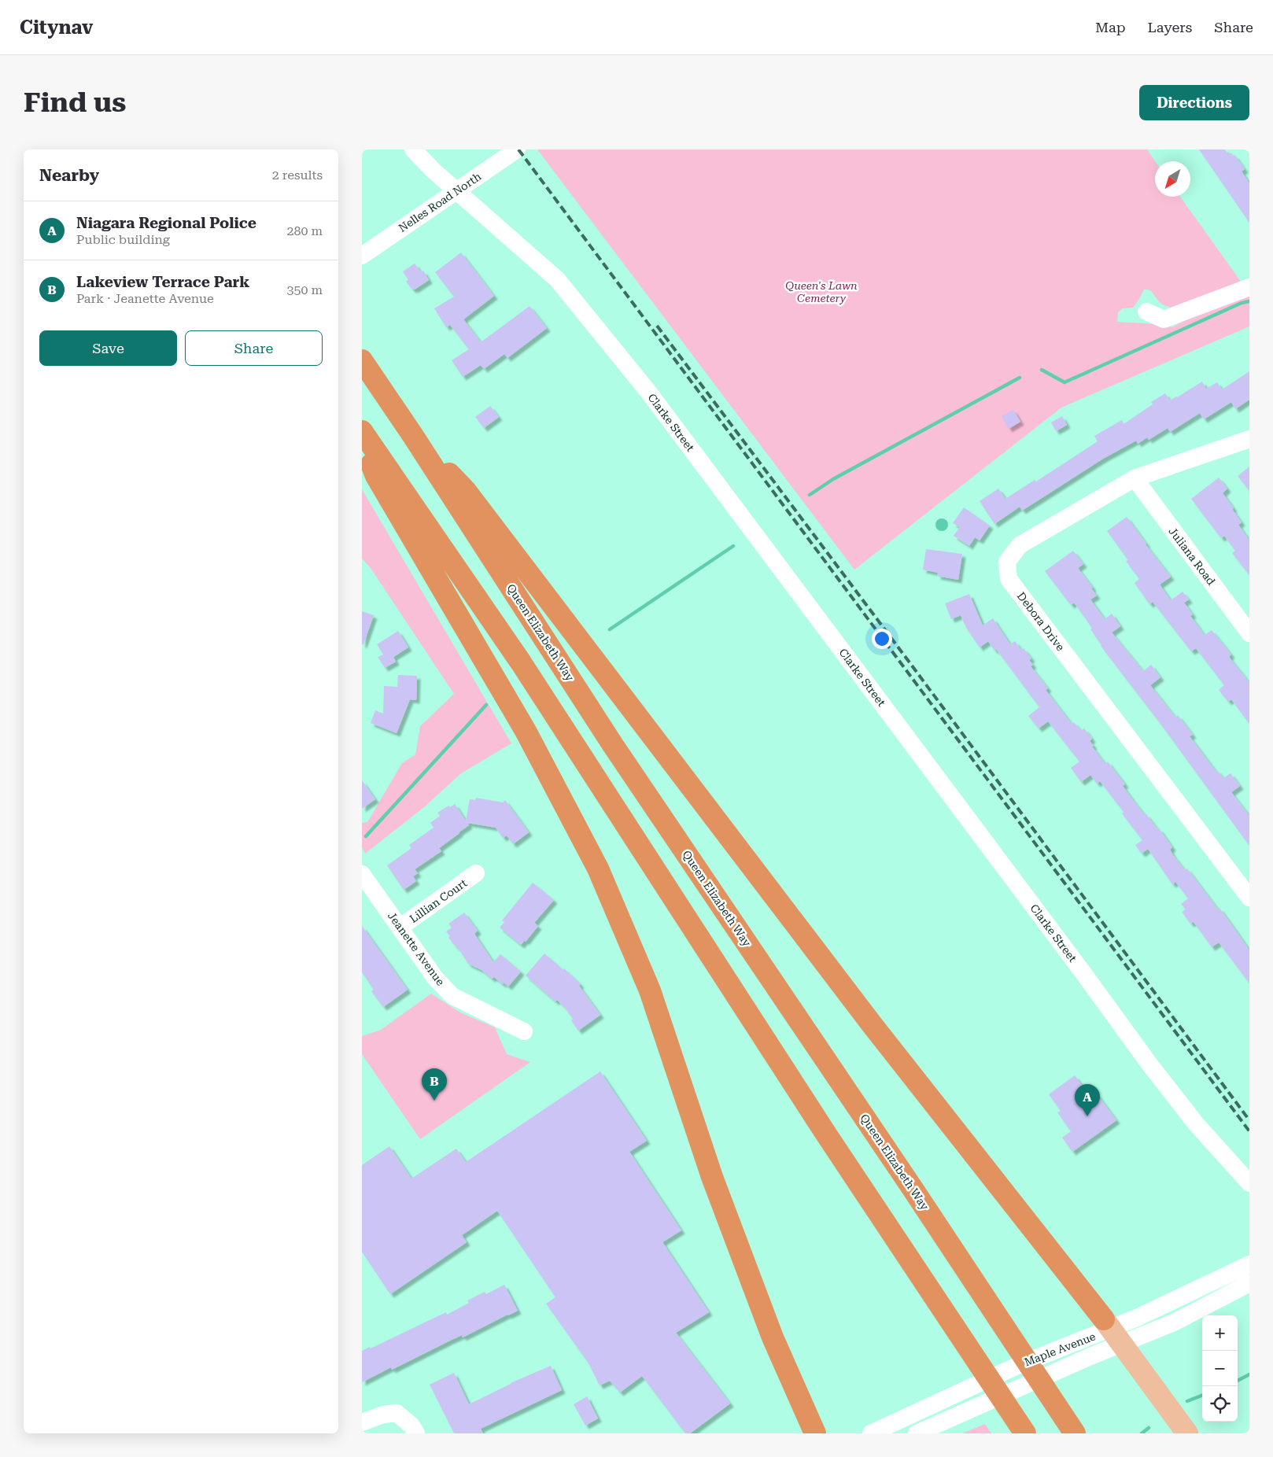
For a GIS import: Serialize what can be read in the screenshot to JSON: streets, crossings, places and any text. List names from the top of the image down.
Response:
{
  "streets": {
    "highway": ["Queen Elizabeth Way"],
    "street": [
      "Nelles Road North",
      "Clarke Street",
      "Juliana Road",
      "Debora Drive",
      "Lillian Court",
      "Jeanette Avenue",
      "Maple Avenue"
    ]
  },
  "crossings": [
    ["Nelles Road North", "Clarke Street"],
    ["Juliana Road", "Debora Drive"],
    ["Lillian Court", "Jeanette Avenue"]
  ],
  "parks": ["Queen's Lawn Cemetery"],
  "north": "bottom left",
  "page": {
    "header": "Citynav",
    "nav": ["Map", "Layers", "Share"],
    "buttons": [
      "Directions",
      ["Save", "Share"]
    ],
    "title": "Find us",
    "heading": ["Nearby", "2 results"],
    "list": [
      {
        "mark": "A",
        "name": "Niagara Regional Police",
        "note": "Public building",
        "value": "280 m"
      },
      {
        "mark": "B",
        "name": "Lakeview Terrace Park",
        "note": "Park · Jeanette Avenue",
        "value": "350 m"
      }
    ],
    "pins": ["B", "A"],
    "map_buttons": ["+", "−"]
  }
}
